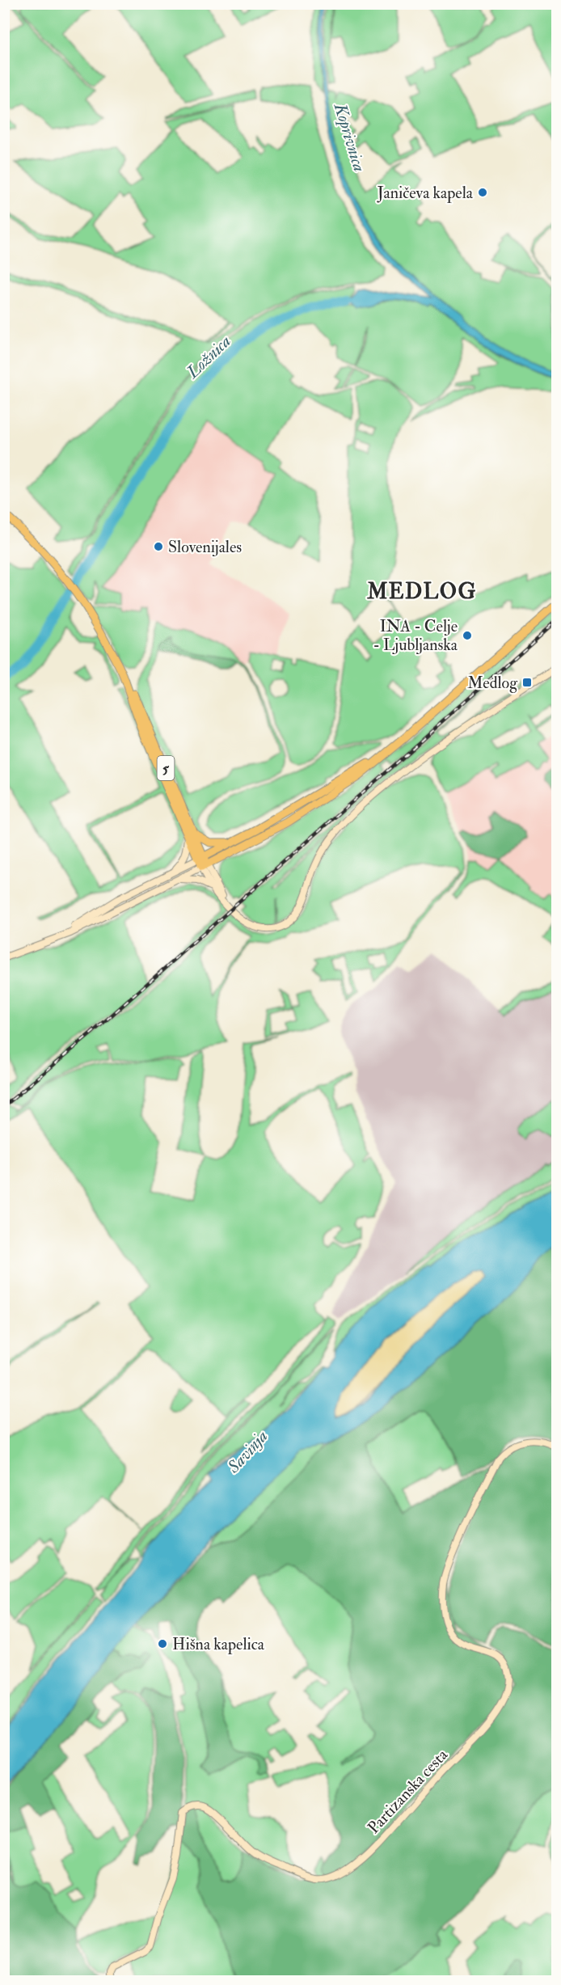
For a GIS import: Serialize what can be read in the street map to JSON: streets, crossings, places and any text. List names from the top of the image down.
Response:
{
  "streets": {
    "main road": ["5"],
    "street": ["Partizanska cesta"]
  },
  "districts": ["MEDLOG"],
  "water": ["Koprivnica", "Ložnica", "Savinja"],
  "places": {
    "other": [
      "Janičeva kapela",
      "Slovenijales",
      "INA - Celje - Ljubljanska",
      "Hišna kapelica"
    ],
    "transit": ["Medlog"]
  }
}
